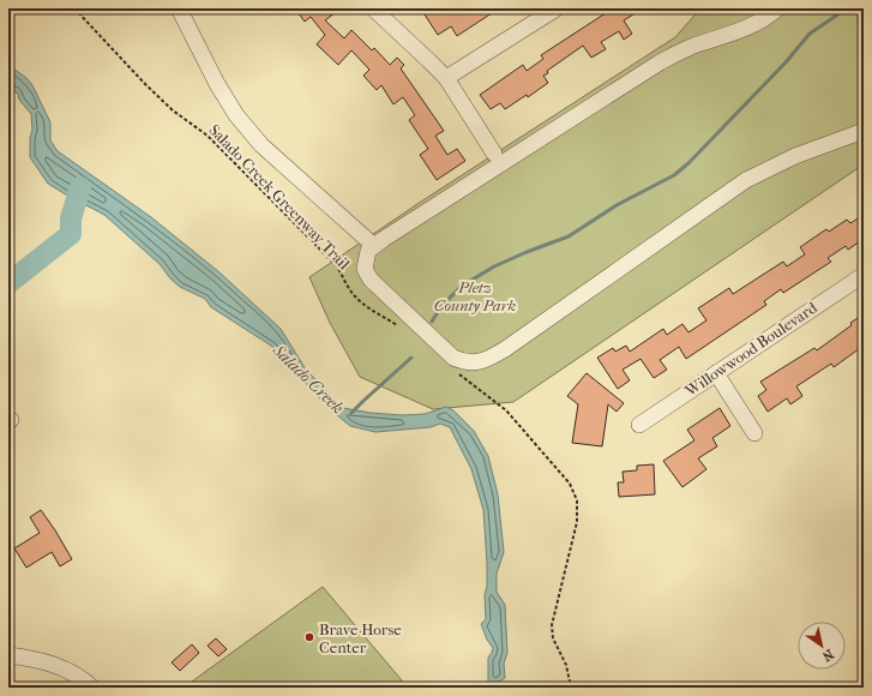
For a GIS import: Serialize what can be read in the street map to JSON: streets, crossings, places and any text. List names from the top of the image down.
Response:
{
  "streets": {
    "street": ["Willowwood Boulevard"],
    "path": ["Salado Creek Greenway Trail"]
  },
  "water": ["Salado Creek"],
  "parks": ["Pletz County Park"],
  "places": ["Brave Horse Center"],
  "north": "bottom right"
}
